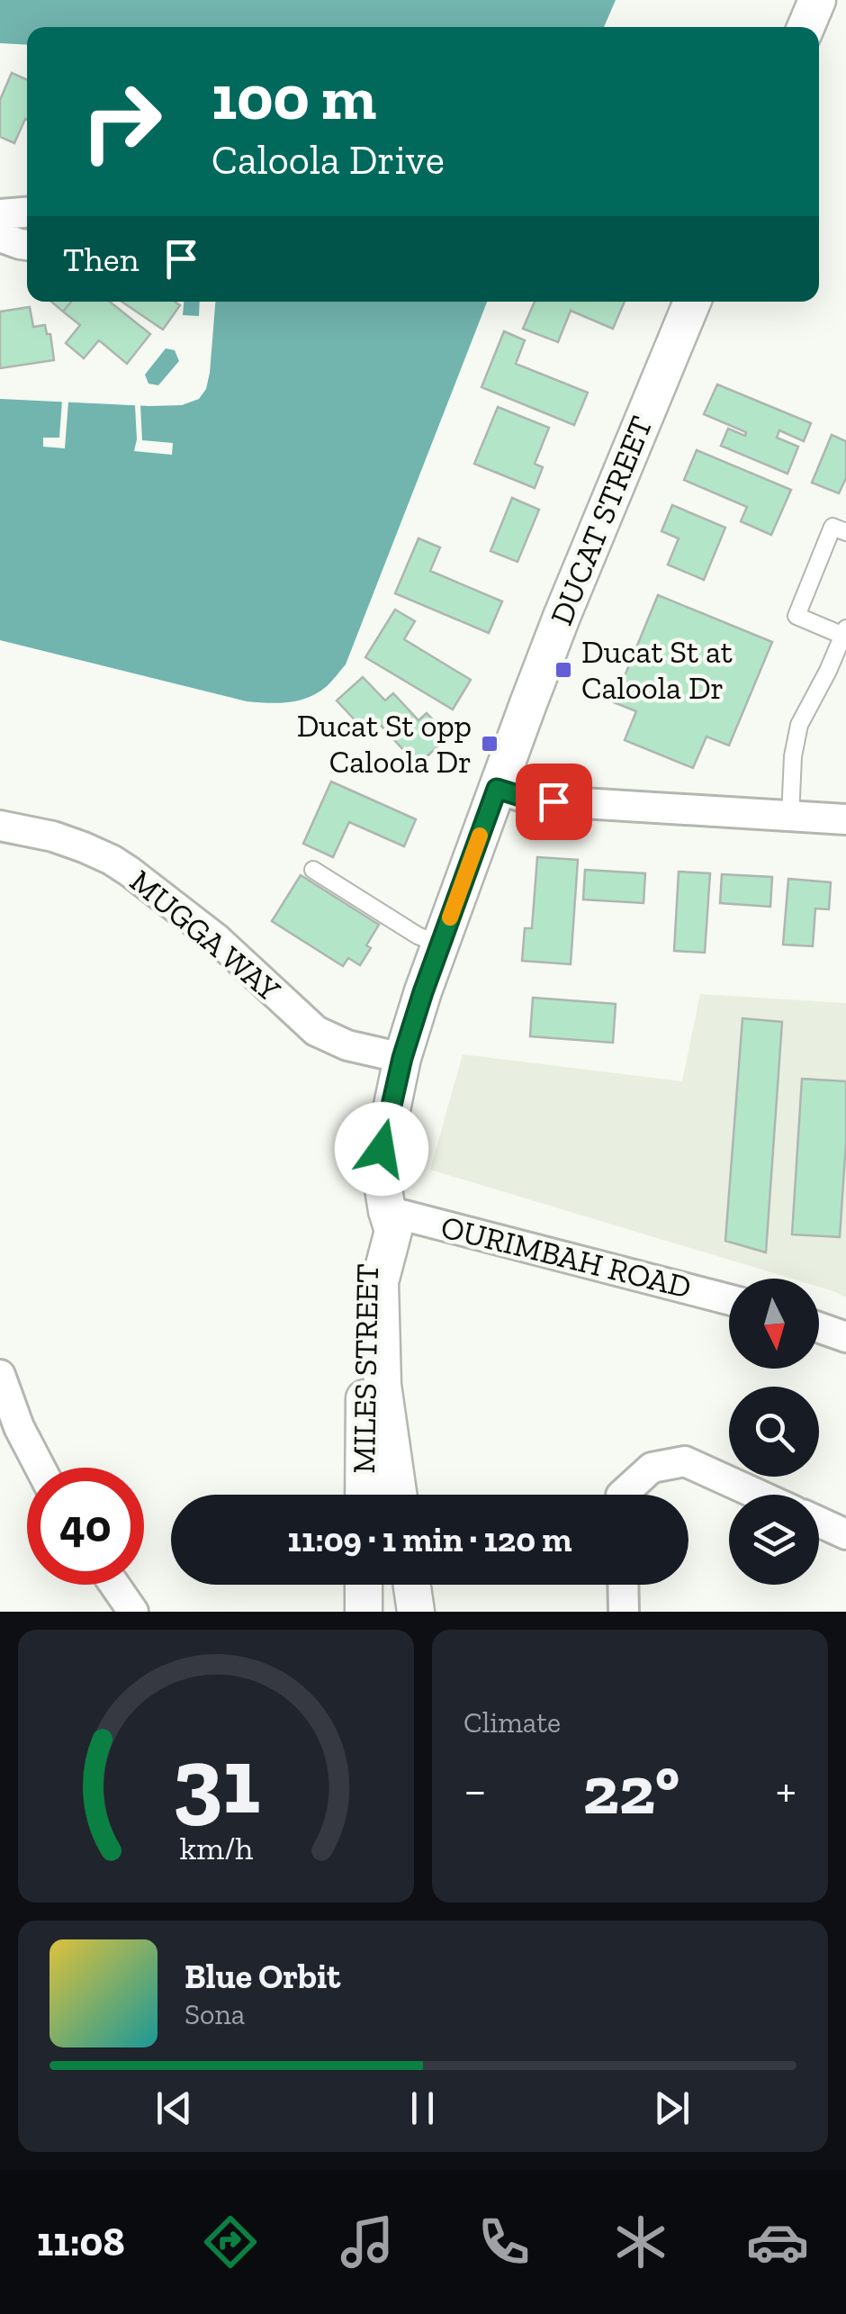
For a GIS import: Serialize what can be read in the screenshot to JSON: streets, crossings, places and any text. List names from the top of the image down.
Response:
{
  "streets": {
    "street": [
      "DUCAT STREET",
      "MUGGA WAY",
      "OURIMBAH ROAD",
      "MILES STREET"
    ]
  },
  "crossings": [
    ["DUCAT STREET", "MUGGA WAY"],
    ["DUCAT STREET", "OURIMBAH ROAD"],
    ["DUCAT STREET", "MILES STREET"],
    ["OURIMBAH ROAD", "MILES STREET"]
  ],
  "places": {
    "transit": ["Ducat St at Caloola Dr", "Ducat St opp Caloola Dr"]
  },
  "north": "bottom",
  "page": {
    "turn": ["100 m", "Caloola Drive"],
    "then": "Then",
    "limit": "40",
    "trip": "11:09 · 1 min · 120 m",
    "tile": "Climate",
    "heat": ["−", "22°", "+"],
    "song": ["Blue Orbit", "Sona"],
    "tabs": "11:08",
    "gauge": ["31", "km/h"]
  }
}
